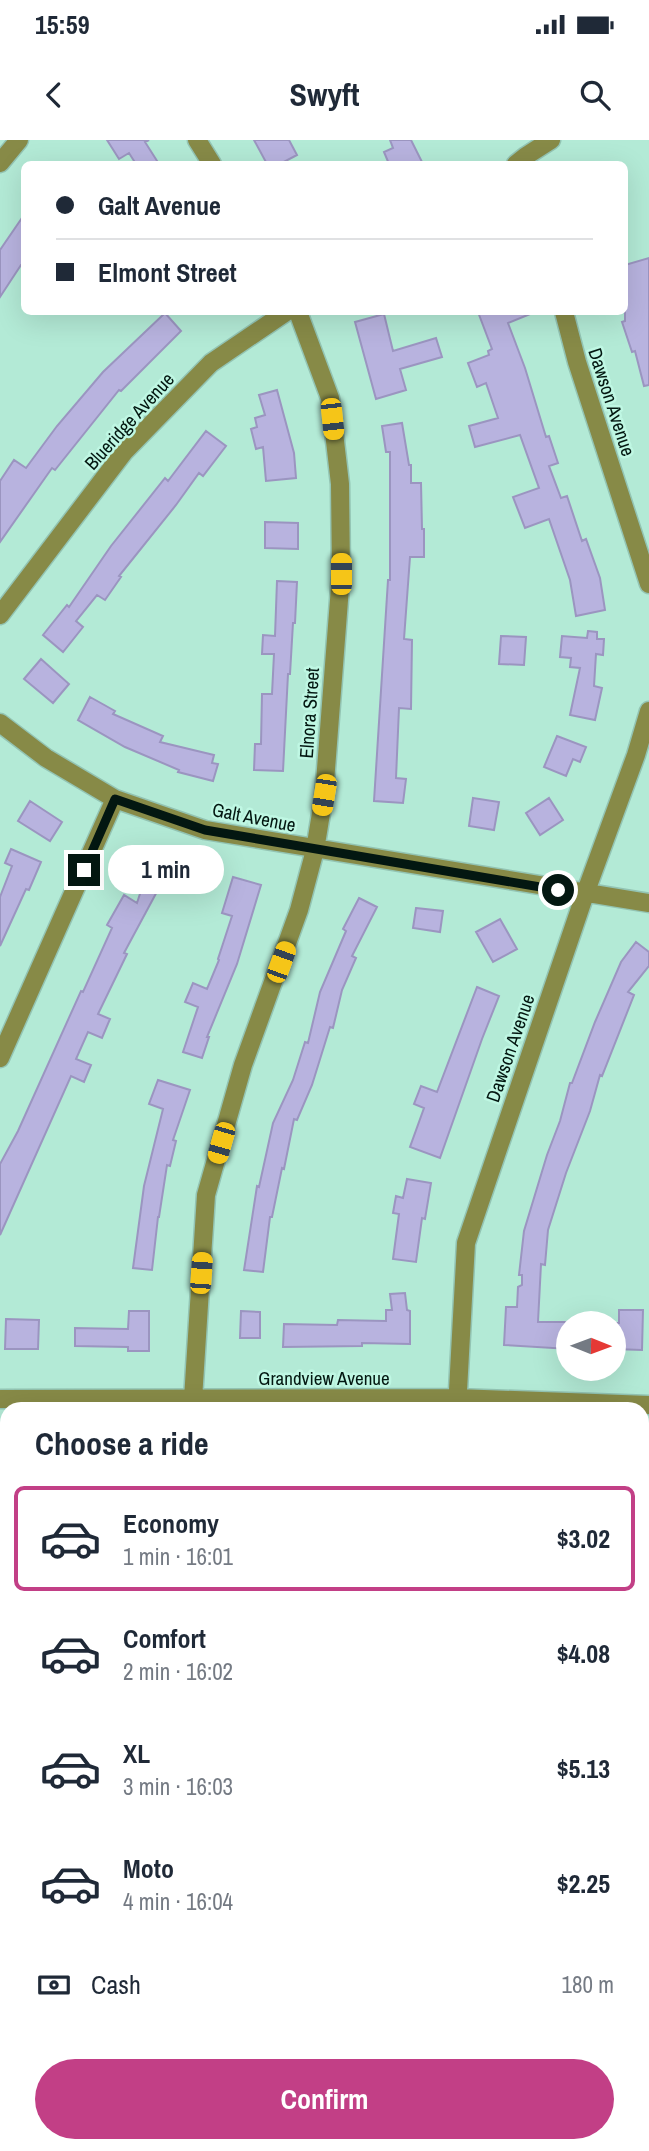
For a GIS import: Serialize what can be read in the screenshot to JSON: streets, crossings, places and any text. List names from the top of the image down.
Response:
{
  "streets": {
    "street": [
      "Dawson Avenue",
      "Blueridge Avenue",
      "Elnora Street",
      "Galt Avenue",
      "Grandview Avenue"
    ]
  },
  "crossings": [
    ["Dawson Avenue", "Galt Avenue"],
    ["Elnora Street", "Galt Avenue"],
    ["Elnora Street", "Grandview Avenue"]
  ],
  "north": "right",
  "page": {
    "status": "15:59",
    "header": "Swyft",
    "banner": ["Galt Avenue", "Elmont Street"],
    "bubble": "1 min",
    "heading": "Choose a ride",
    "list": [
      {
        "name": "Economy",
        "note": "1 min · 16:01",
        "value": "$3.02"
      },
      {
        "name": "Comfort",
        "note": "2 min · 16:02",
        "value": "$4.08"
      },
      {
        "name": "XL",
        "note": "3 min · 16:03",
        "value": "$5.13"
      },
      {
        "name": "Moto",
        "note": "4 min · 16:04",
        "value": "$2.25"
      }
    ],
    "pay": ["Cash", "180 m"],
    "buttons": "Confirm"
  }
}
